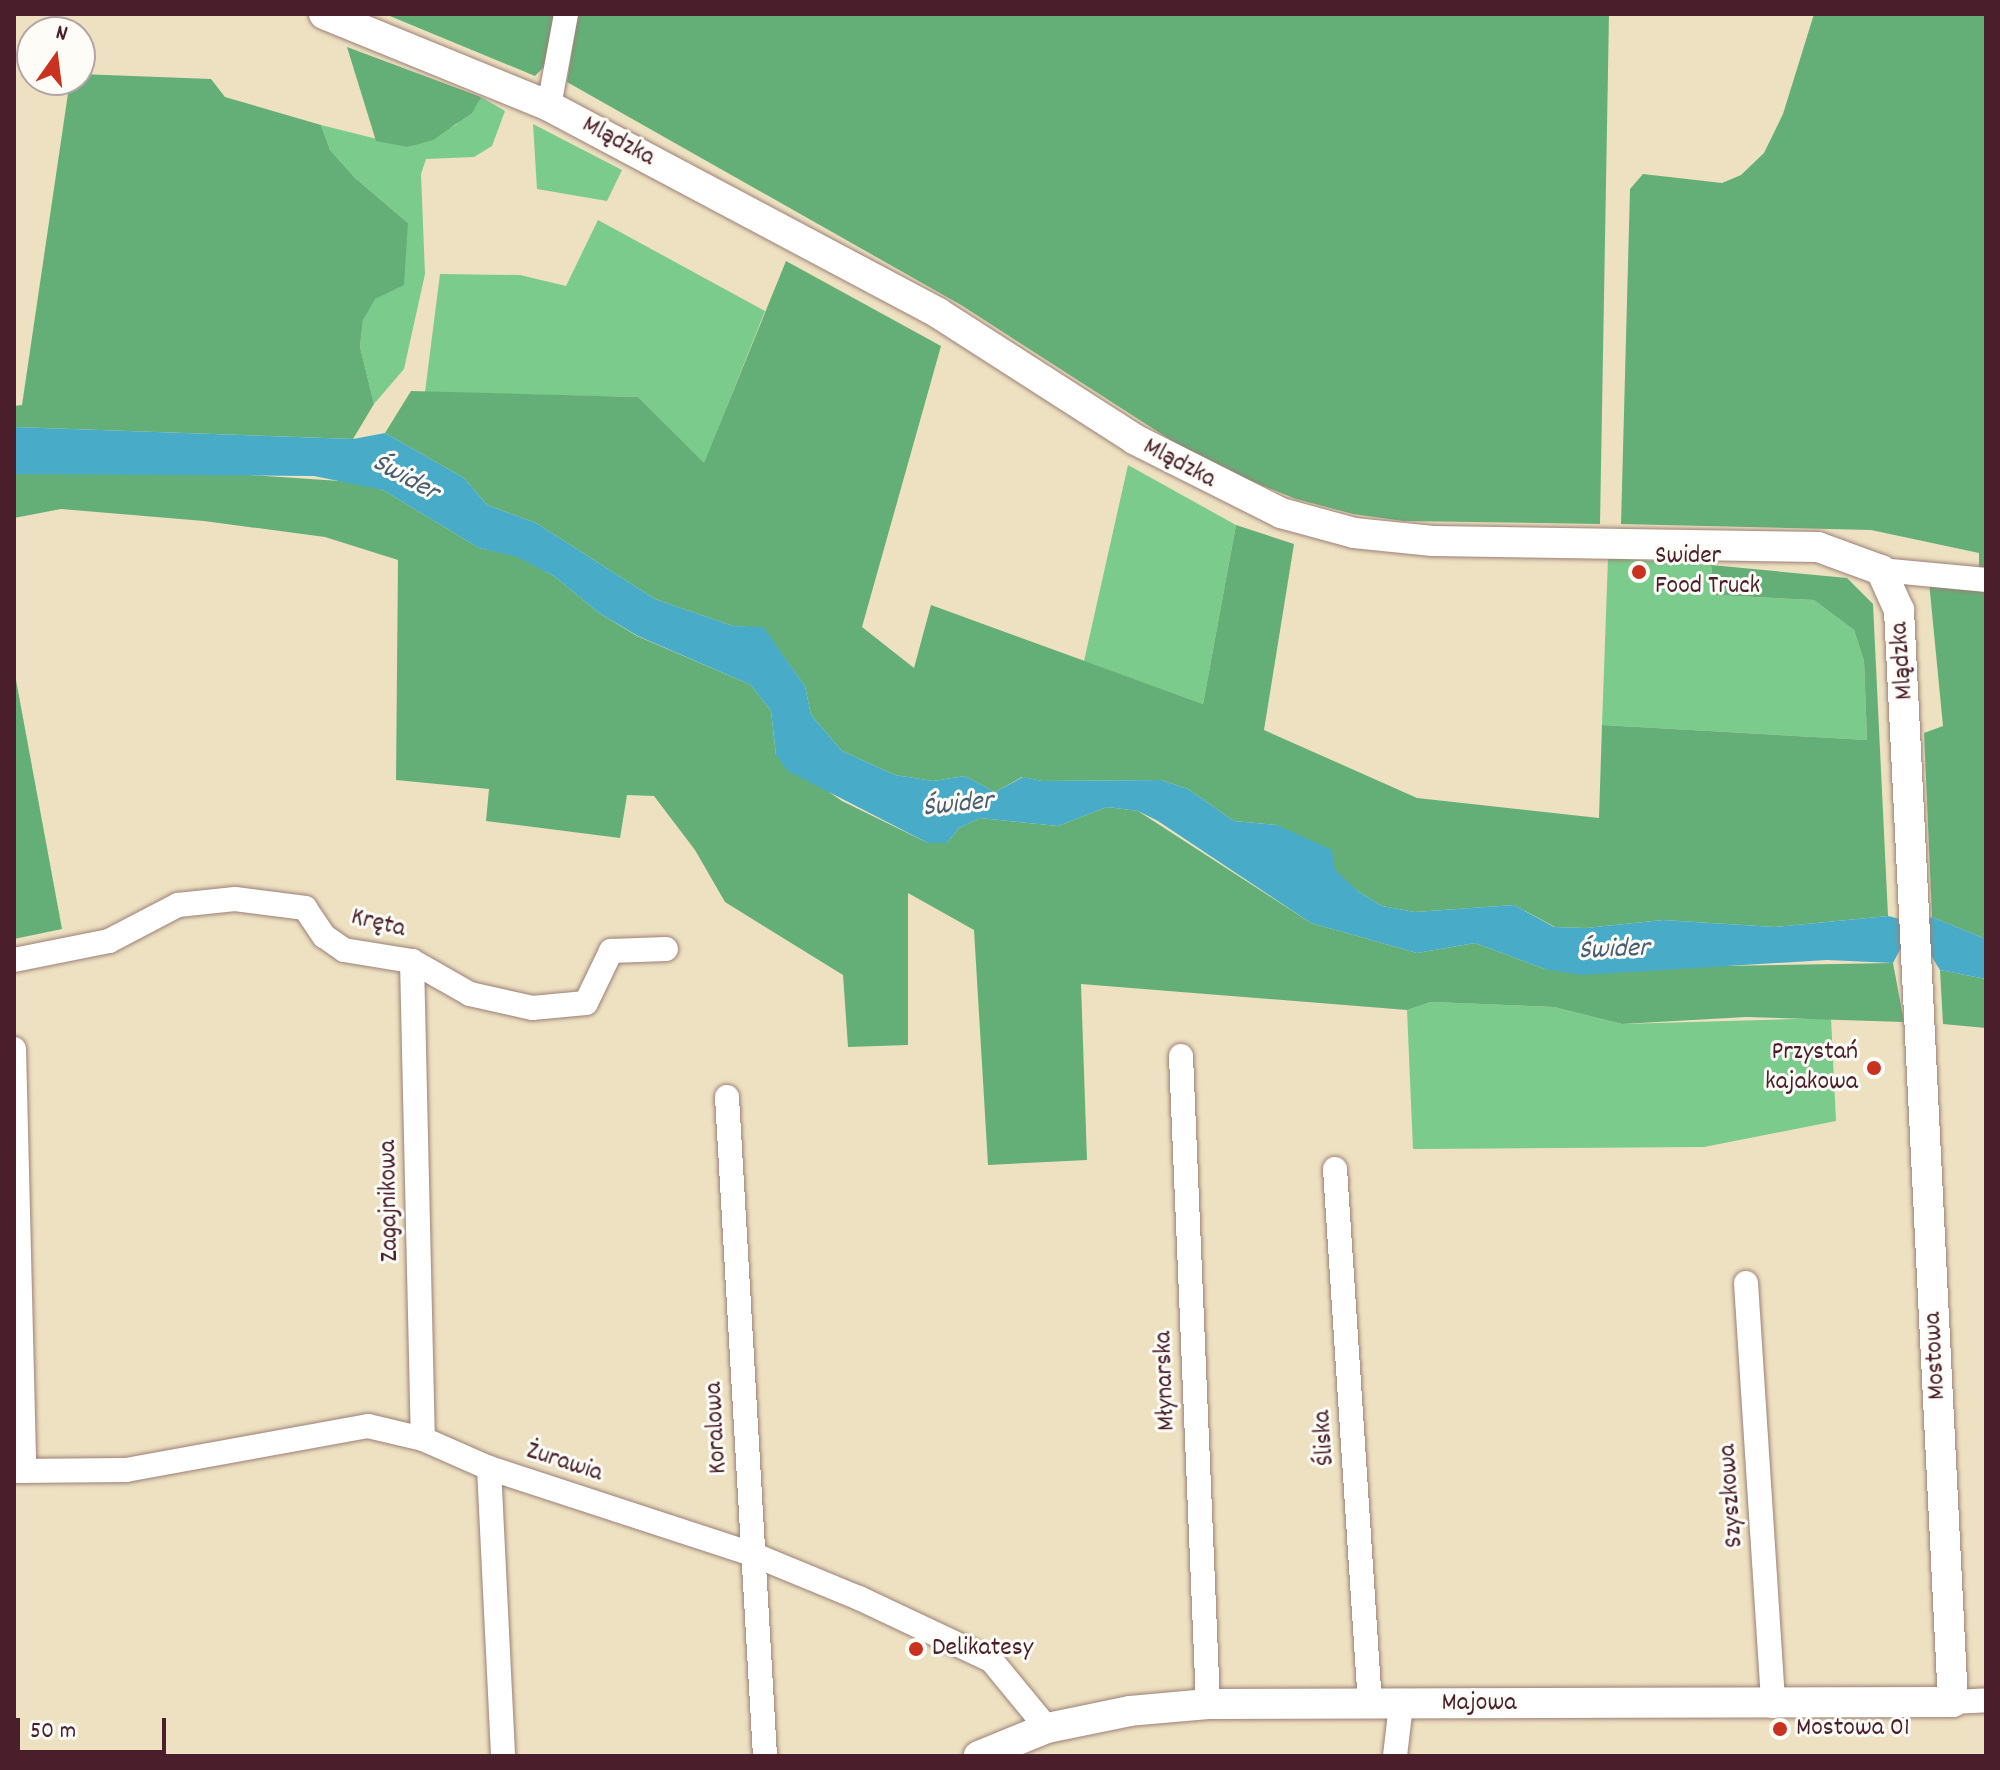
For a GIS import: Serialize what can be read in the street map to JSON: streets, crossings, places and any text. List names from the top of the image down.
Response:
{
  "streets": {
    "street": [
      "Mlądzka",
      "Kręta",
      "Zagajnikowa",
      "Mostowa",
      "Młynarska",
      "Koralowa",
      "Śliska",
      "Żurawia",
      "Szyszkowa",
      "Majowa"
    ]
  },
  "crossings": [
    ["Mlądzka", "Mostowa"],
    ["Kręta", "Zagajnikowa"],
    ["Zagajnikowa", "Żurawia"],
    ["Mostowa", "Majowa"],
    ["Młynarska", "Majowa"],
    ["Koralowa", "Żurawia"],
    ["Śliska", "Majowa"],
    ["Żurawia", "Majowa"],
    ["Szyszkowa", "Majowa"]
  ],
  "water": ["Świder"],
  "places": [
    "Swider Food Truck",
    "Przystań kajakowa",
    "Delikatesy",
    "Mostowa 01"
  ],
  "scale_bar": "50 m",
  "north": "top"
}
